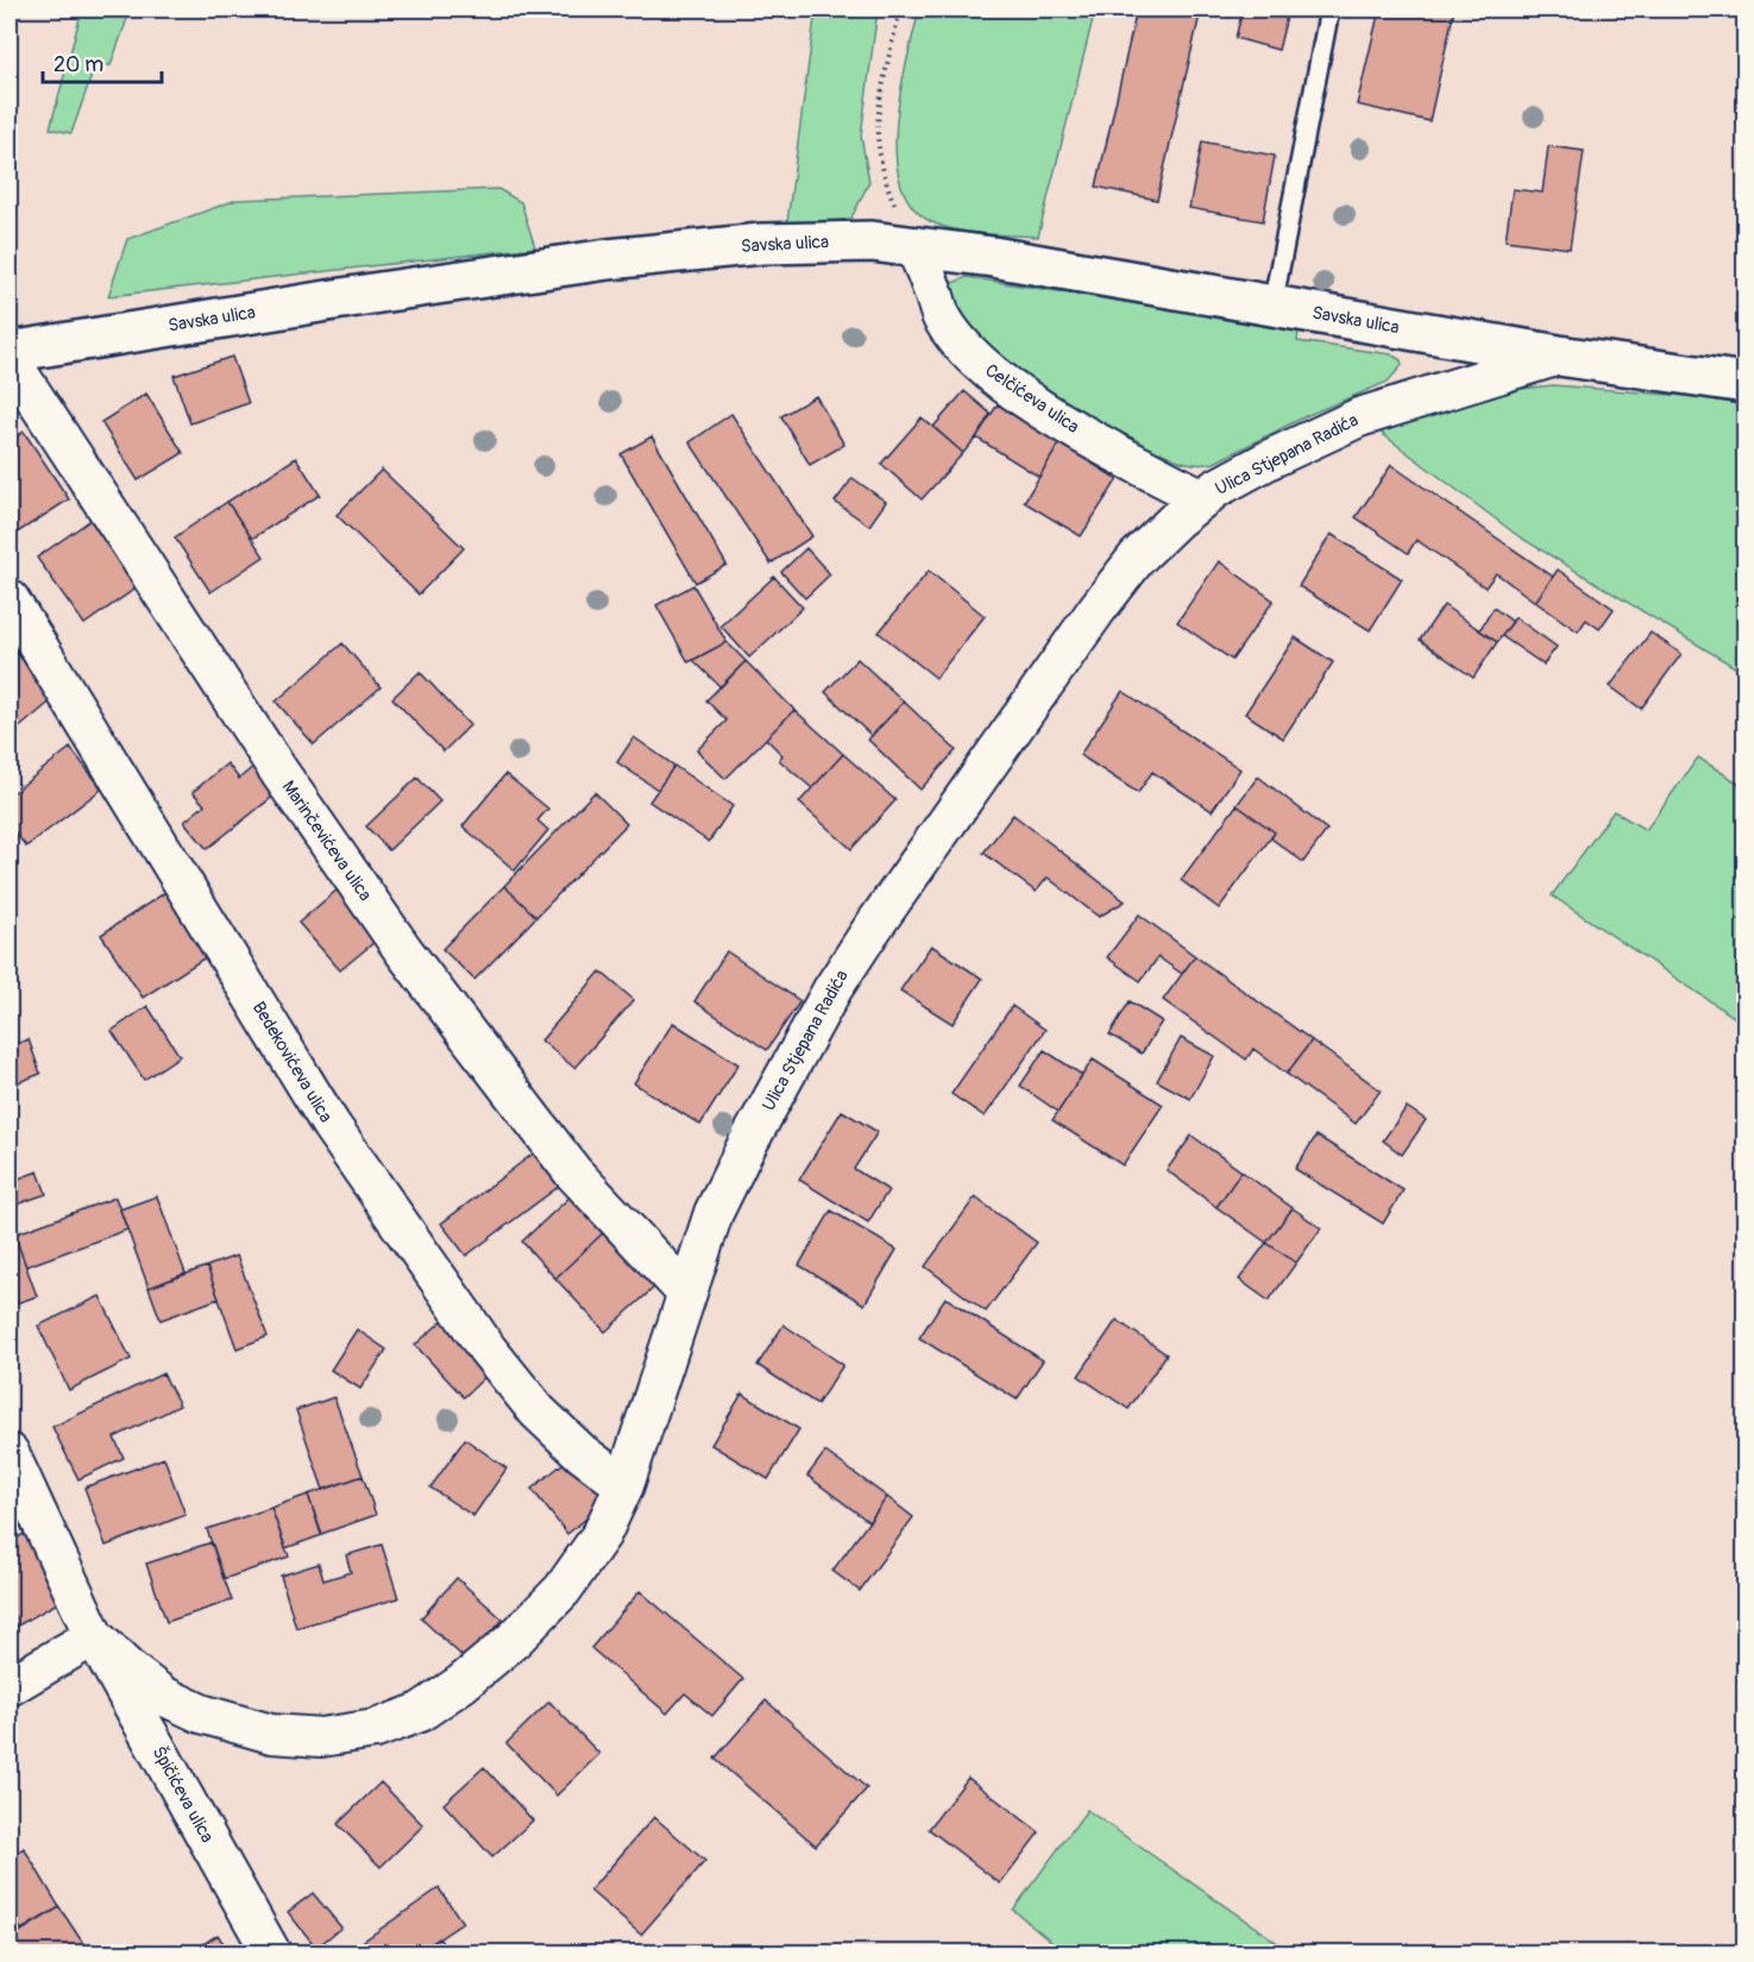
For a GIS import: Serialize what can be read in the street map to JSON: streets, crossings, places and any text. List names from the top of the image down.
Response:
{
  "streets": {
    "street": [
      "Savska ulica",
      "Celčićeva ulica",
      "Ulica Stjepana Radića",
      "Marinčevićeva ulica",
      "Bedekovićeva ulica",
      "Špičićeva ulica"
    ]
  },
  "crossings": [
    ["Savska ulica", "Celčićeva ulica"],
    ["Savska ulica", "Ulica Stjepana Radića"],
    ["Celčićeva ulica", "Ulica Stjepana Radića"],
    ["Ulica Stjepana Radića", "Marinčevićeva ulica"],
    ["Ulica Stjepana Radića", "Bedekovićeva ulica"],
    ["Ulica Stjepana Radića", "Špičićeva ulica"]
  ],
  "scale_bar": "20 m"
}
